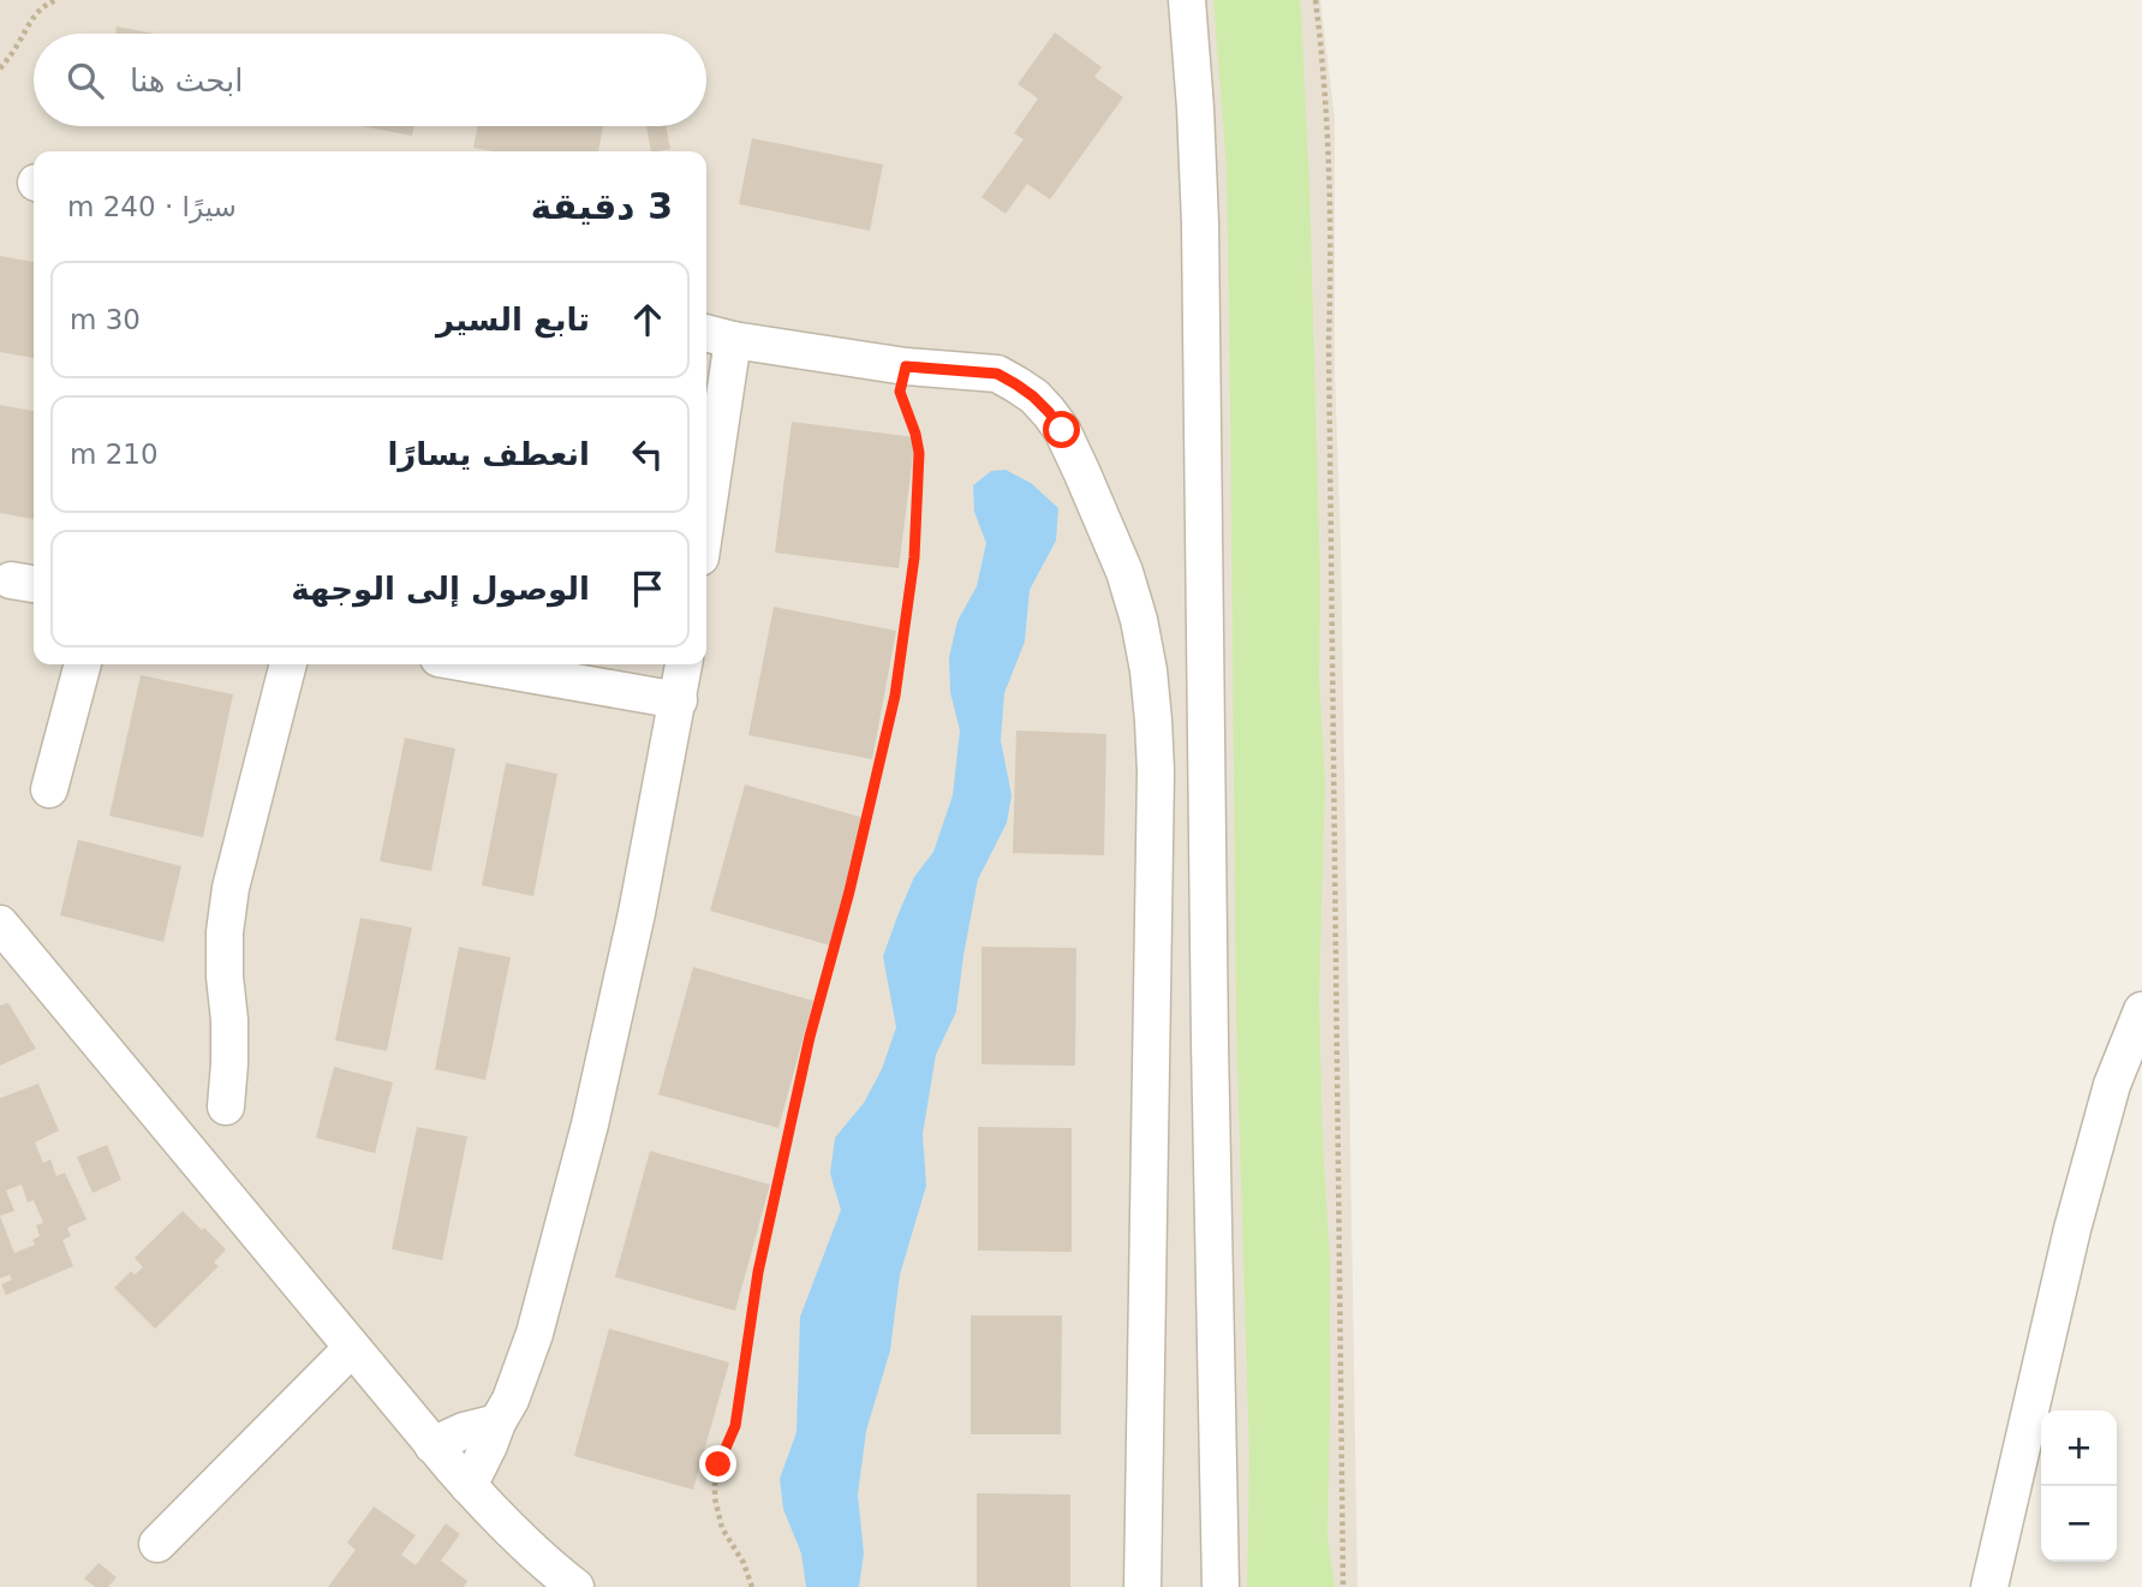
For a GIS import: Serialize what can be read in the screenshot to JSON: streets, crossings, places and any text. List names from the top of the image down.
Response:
{
  "page": {
    "search": "ابحث هنا",
    "heading": ["3 دقيقة", "سيرًا · 240 m"],
    "list": [
      ["تابع السير", "30 m"],
      ["انعطف يسارًا", "210 m"],
      "الوصول إلى الوجهة"
    ],
    "map_buttons": ["+", "−"]
  }
}
